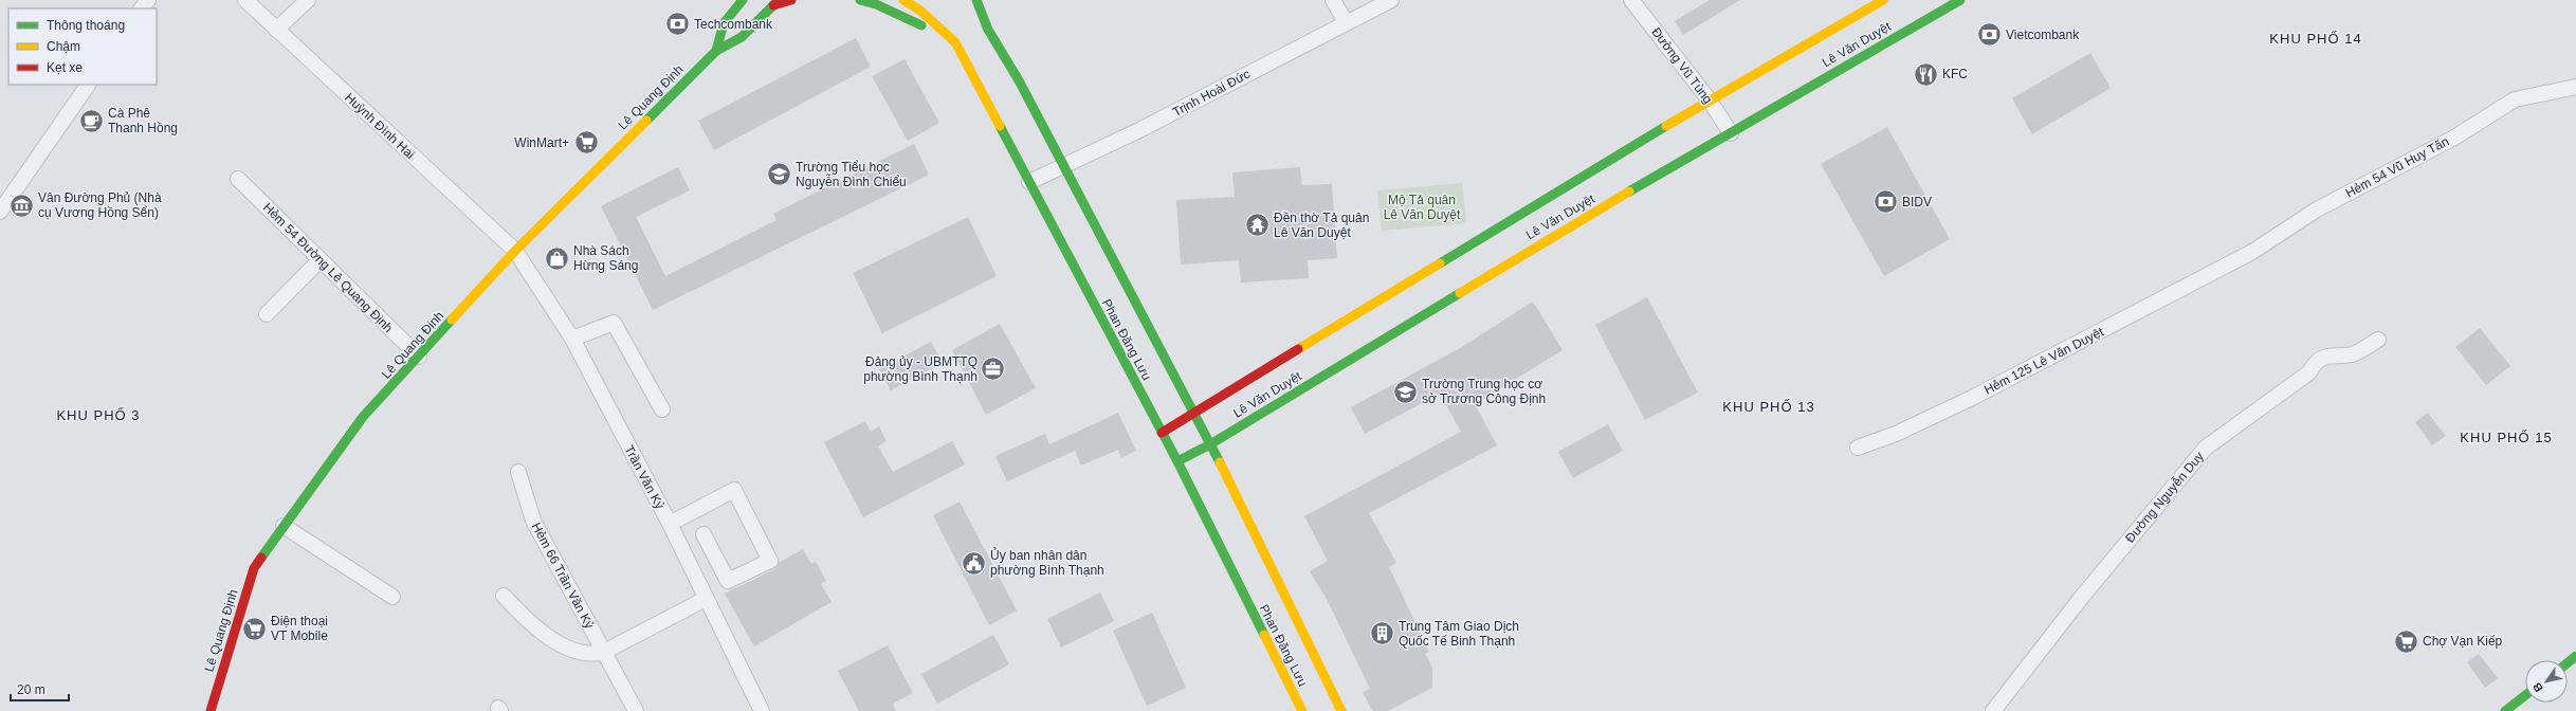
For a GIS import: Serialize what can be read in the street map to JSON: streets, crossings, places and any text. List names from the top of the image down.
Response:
{
  "streets": {
    "main road": ["Lê Văn Duyệt", "Lê Quang Định", "Phan Đăng Lưu"],
    "street": [
      "Đường Vũ Tùng",
      "Trịnh Hoài Đức",
      "Huỳnh Đình Hai",
      "Hẻm 54 Vũ Huy Tấn",
      "Hẻm 54 Đường Lê Quang Định",
      "Hẻm 125 Lê Văn Duyệt",
      "Trần Văn Kỷ",
      "Đường Nguyễn Duy",
      "Hẻm 66 Trần Văn Kỷ"
    ]
  },
  "crossings": [
    ["Lê Văn Duyệt", "Đường Vũ Tùng"],
    ["Lê Văn Duyệt", "Phan Đăng Lưu"],
    ["Trịnh Hoài Đức", "Phan Đăng Lưu"],
    ["Lê Quang Định", "Huỳnh Đình Hai"],
    ["Lê Quang Định", "Hẻm 54 Đường Lê Quang Định"],
    ["Lê Quang Định", "Trần Văn Kỷ"],
    ["Huỳnh Đình Hai", "Trần Văn Kỷ"],
    ["Hẻm 54 Vũ Huy Tấn", "Hẻm 125 Lê Văn Duyệt"]
  ],
  "districts": [
    "KHU PHỐ 14",
    "KHU PHỐ 13",
    "KHU PHỐ 3",
    "KHU PHỐ 15"
  ],
  "parks": ["Mộ Tả quân Lê Văn Duyệt"],
  "places": {
    "bank": ["Techcombank", "Vietcombank", "BIDV"],
    "restaurant": ["KFC"],
    "cafe": ["Cà Phê Thanh Hồng"],
    "supermarket": ["WinMart+", "Điện thoại VT Mobile", "Chợ Vạn Kiếp"],
    "school or university": ["Trường Tiểu học Nguyễn Đình Chiểu", "Trường Trung học cơ sở Trương Công Định"],
    "museum": ["Vân Đường Phủ (Nhà cụ Vương Hồng Sển)"],
    "temple": ["Đền thờ Tả quân Lê Văn Duyệt"],
    "shop": ["Nhà Sách Hừng Sáng"],
    "office": ["Đảng ủy - UBMTTQ phường Bình Thạnh"],
    "public building": ["Ủy ban nhân dân phường Bình Thạnh"],
    "building": ["Trung Tâm Giao Dịch Quốc Tế Binh Thạnh"]
  },
  "legend": ["Thông thoáng", "Chậm", "Kẹt xe"],
  "scale_bar": "20 m",
  "north": "bottom left"
}
